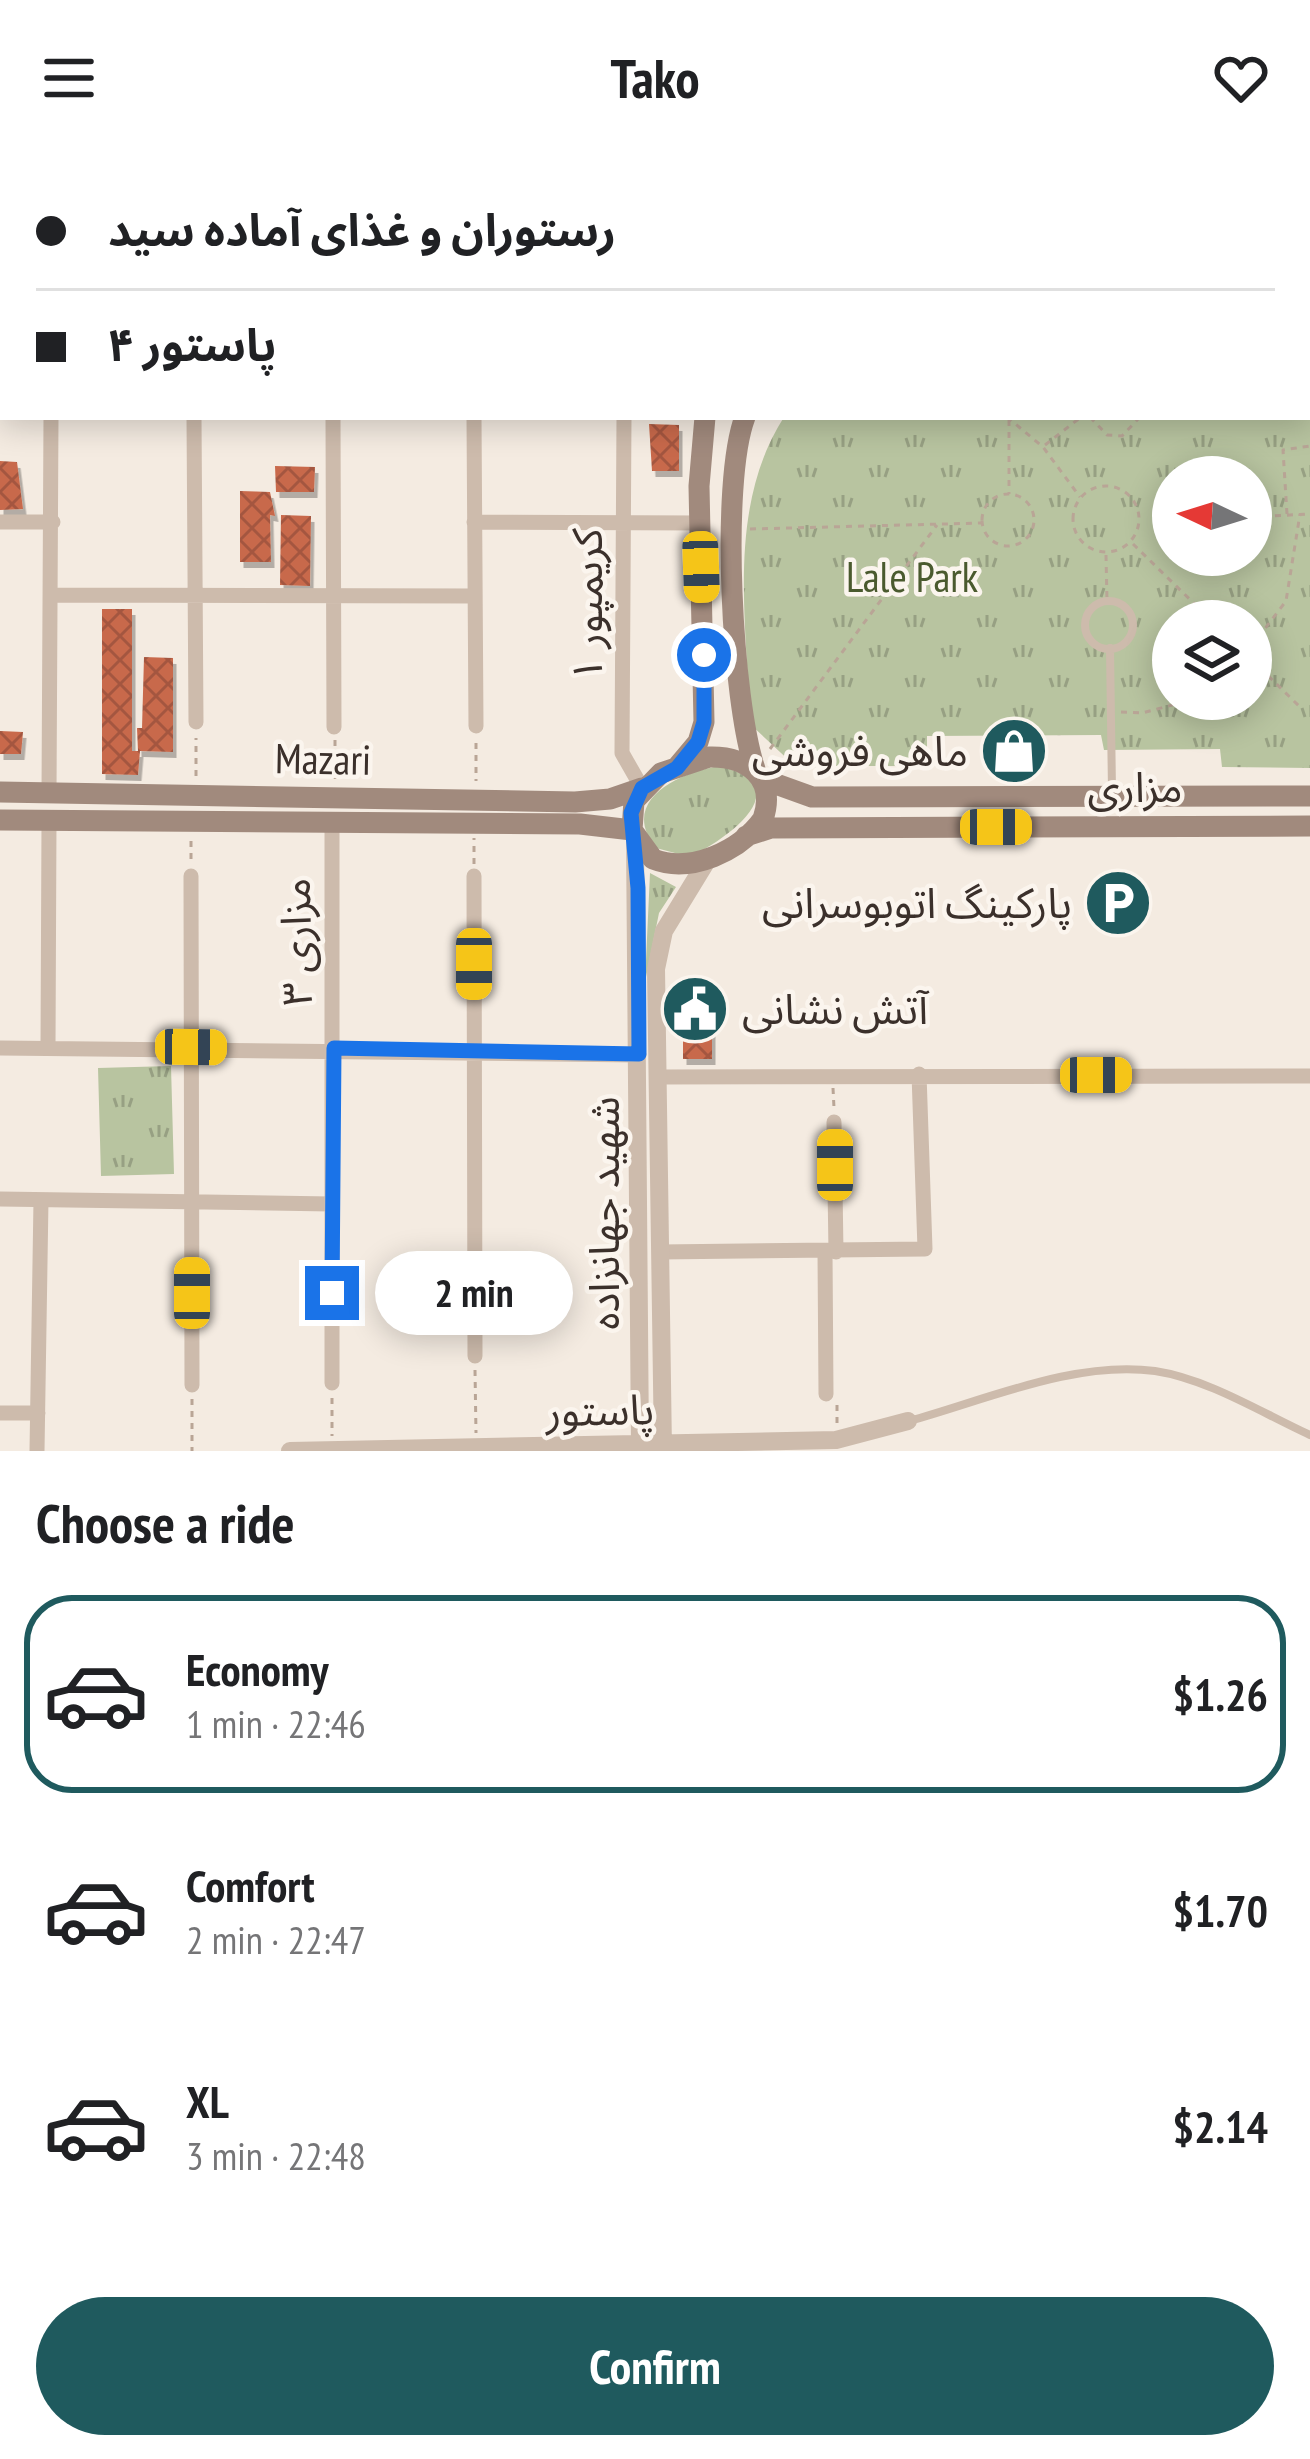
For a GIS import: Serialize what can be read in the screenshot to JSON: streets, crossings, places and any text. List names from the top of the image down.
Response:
{
  "streets": {
    "main road": ["Mazari", "مزاری"],
    "street": [
      "کریمپور ۱",
      "مزاری ۳",
      "شهید جهانزاده",
      "پاستور"
    ]
  },
  "crossings": [
    ["کریمپور ۱", "Mazari"],
    ["کریمپور ۱", "مزاری"],
    ["کریمپور ۱", "شهید جهانزاده"],
    ["Mazari", "مزاری"],
    ["Mazari", "مزاری ۳"],
    ["Mazari", "شهید جهانزاده"],
    ["مزاری", "شهید جهانزاده"],
    ["شهید جهانزاده", "پاستور"]
  ],
  "parks": ["Lale Park"],
  "places": {
    "shop": ["ماهی فروشی"],
    "parking": ["پارکینگ اتوبوسرانی"],
    "public building": ["آتش نشانی"]
  },
  "north": "left",
  "page": {
    "header": "Tako",
    "banner": ["رستوران و غذای آماده سید", "پاستور ۴"],
    "bubble": "2 min",
    "heading": "Choose a ride",
    "list": [
      {
        "name": "Economy",
        "note": "1 min · 22:46",
        "value": "$1.26"
      },
      {
        "name": "Comfort",
        "note": "2 min · 22:47",
        "value": "$1.70"
      },
      {
        "name": "XL",
        "note": "3 min · 22:48",
        "value": "$2.14"
      }
    ],
    "buttons": "Confirm"
  }
}
